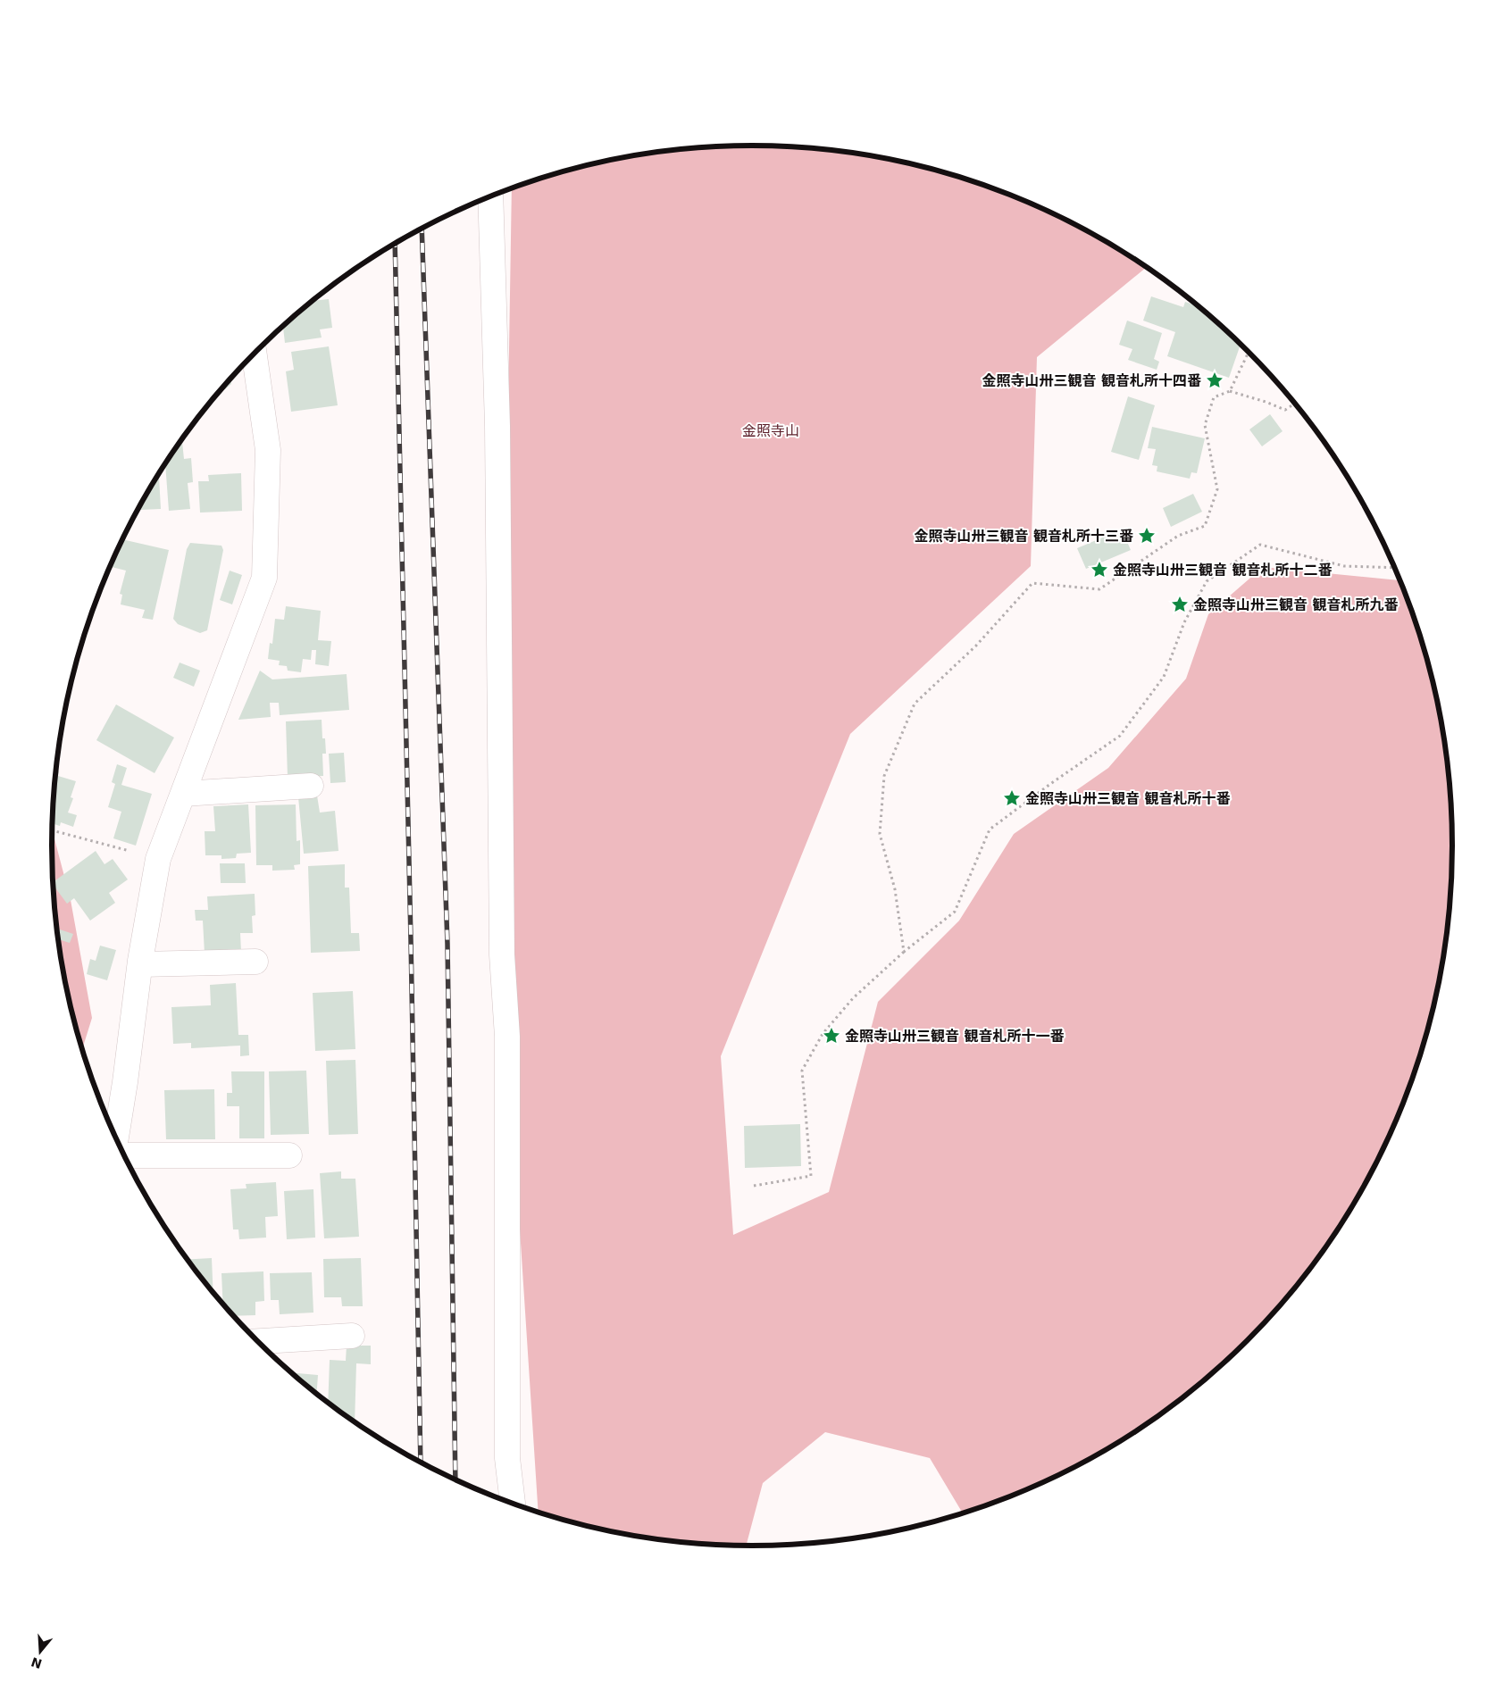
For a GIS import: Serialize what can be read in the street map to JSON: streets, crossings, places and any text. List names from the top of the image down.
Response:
{
  "parks": ["金照寺山"],
  "places": {
    "place": [
      "金照寺山卅三観音 観音札所十四番",
      "金照寺山卅三観音 観音札所十三番",
      "金照寺山卅三観音 観音札所十二番",
      "金照寺山卅三観音 観音札所九番",
      "金照寺山卅三観音 観音札所十番",
      "金照寺山卅三観音 観音札所十一番"
    ]
  },
  "north": "bottom"
}
